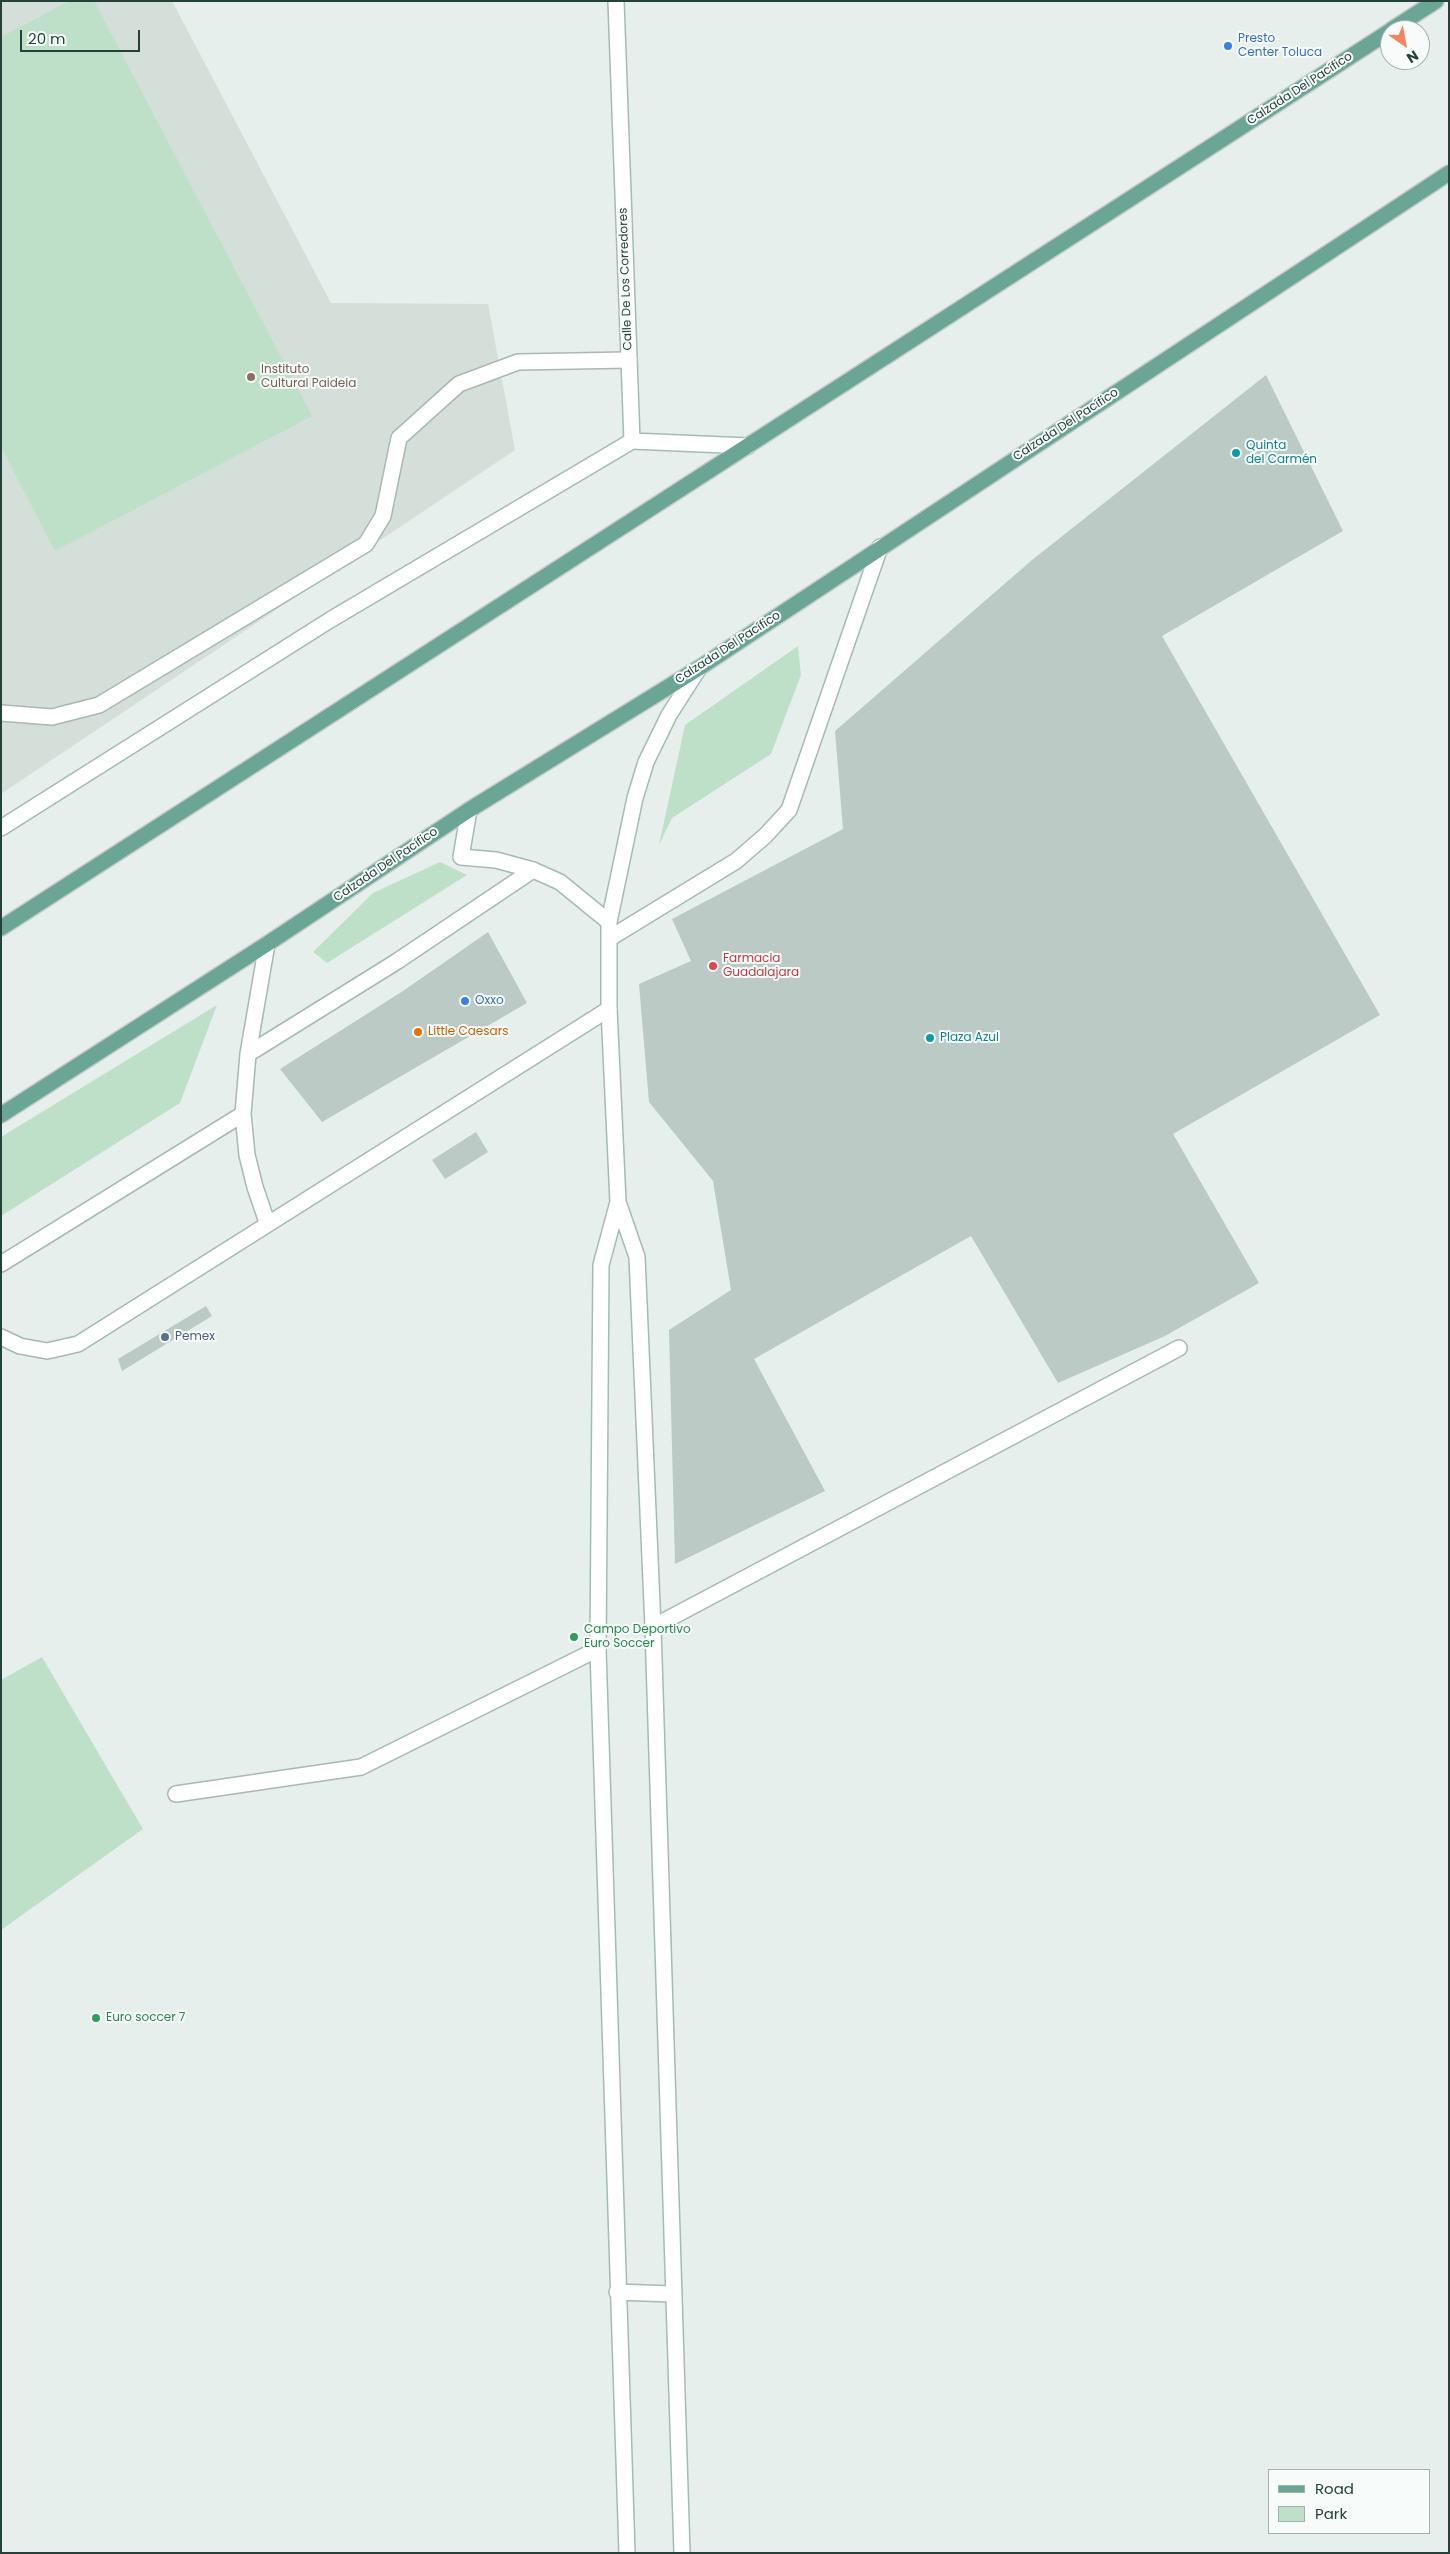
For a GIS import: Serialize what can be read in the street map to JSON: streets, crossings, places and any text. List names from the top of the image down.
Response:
{
  "streets": {
    "main road": ["Calzada Del Pacífico", "Calle De Los Corredores"]
  },
  "places": [
    "Presto Center Toluca",
    "Instituto Cultural Paideia",
    "Quinta del Carmén",
    "Farmacia Guadalajara",
    "Oxxo",
    "Little Caesars",
    "Plaza Azul",
    "Pemex",
    "Campo Deportivo Euro Soccer",
    "Euro soccer 7"
  ],
  "legend": ["Road", "Park"],
  "scale_bar": "20 m",
  "north": "bottom right"
}
